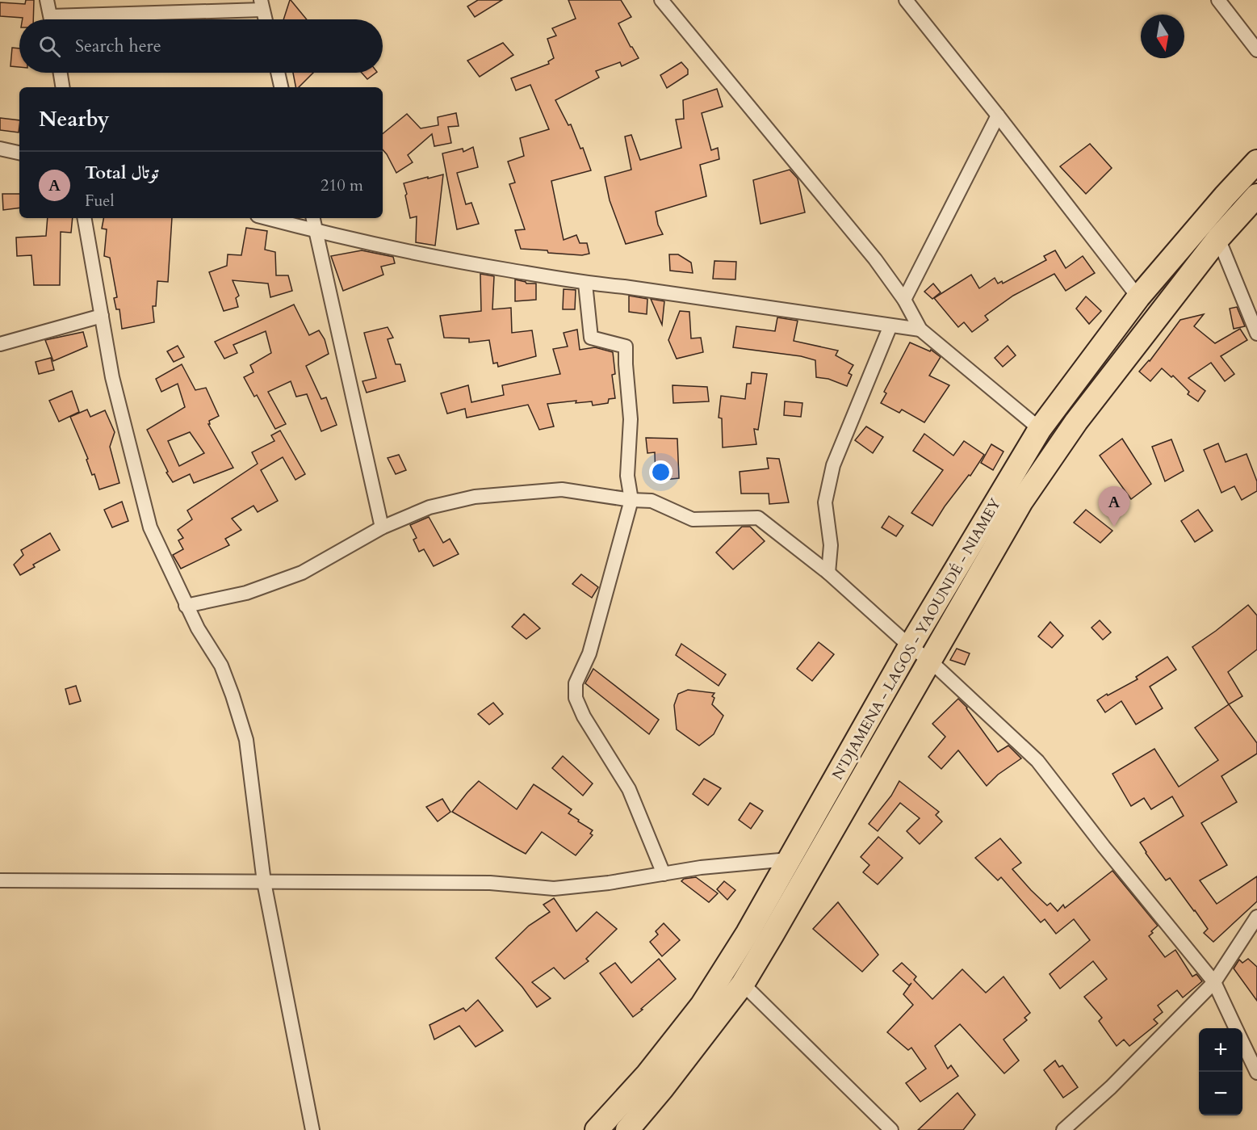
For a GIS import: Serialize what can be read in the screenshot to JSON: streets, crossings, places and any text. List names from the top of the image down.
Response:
{
  "streets": {
    "highway": ["N'DJAMENA - LAGOS - YAOUNDÉ - NIAMEY"]
  },
  "north": "bottom",
  "page": {
    "search": "Search here",
    "heading": "Nearby",
    "list": [
      {
        "mark": "A",
        "name": "Total توتال",
        "note": "Fuel",
        "value": "210 m"
      }
    ],
    "pins": "A",
    "map_buttons": ["+", "−"]
  }
}
